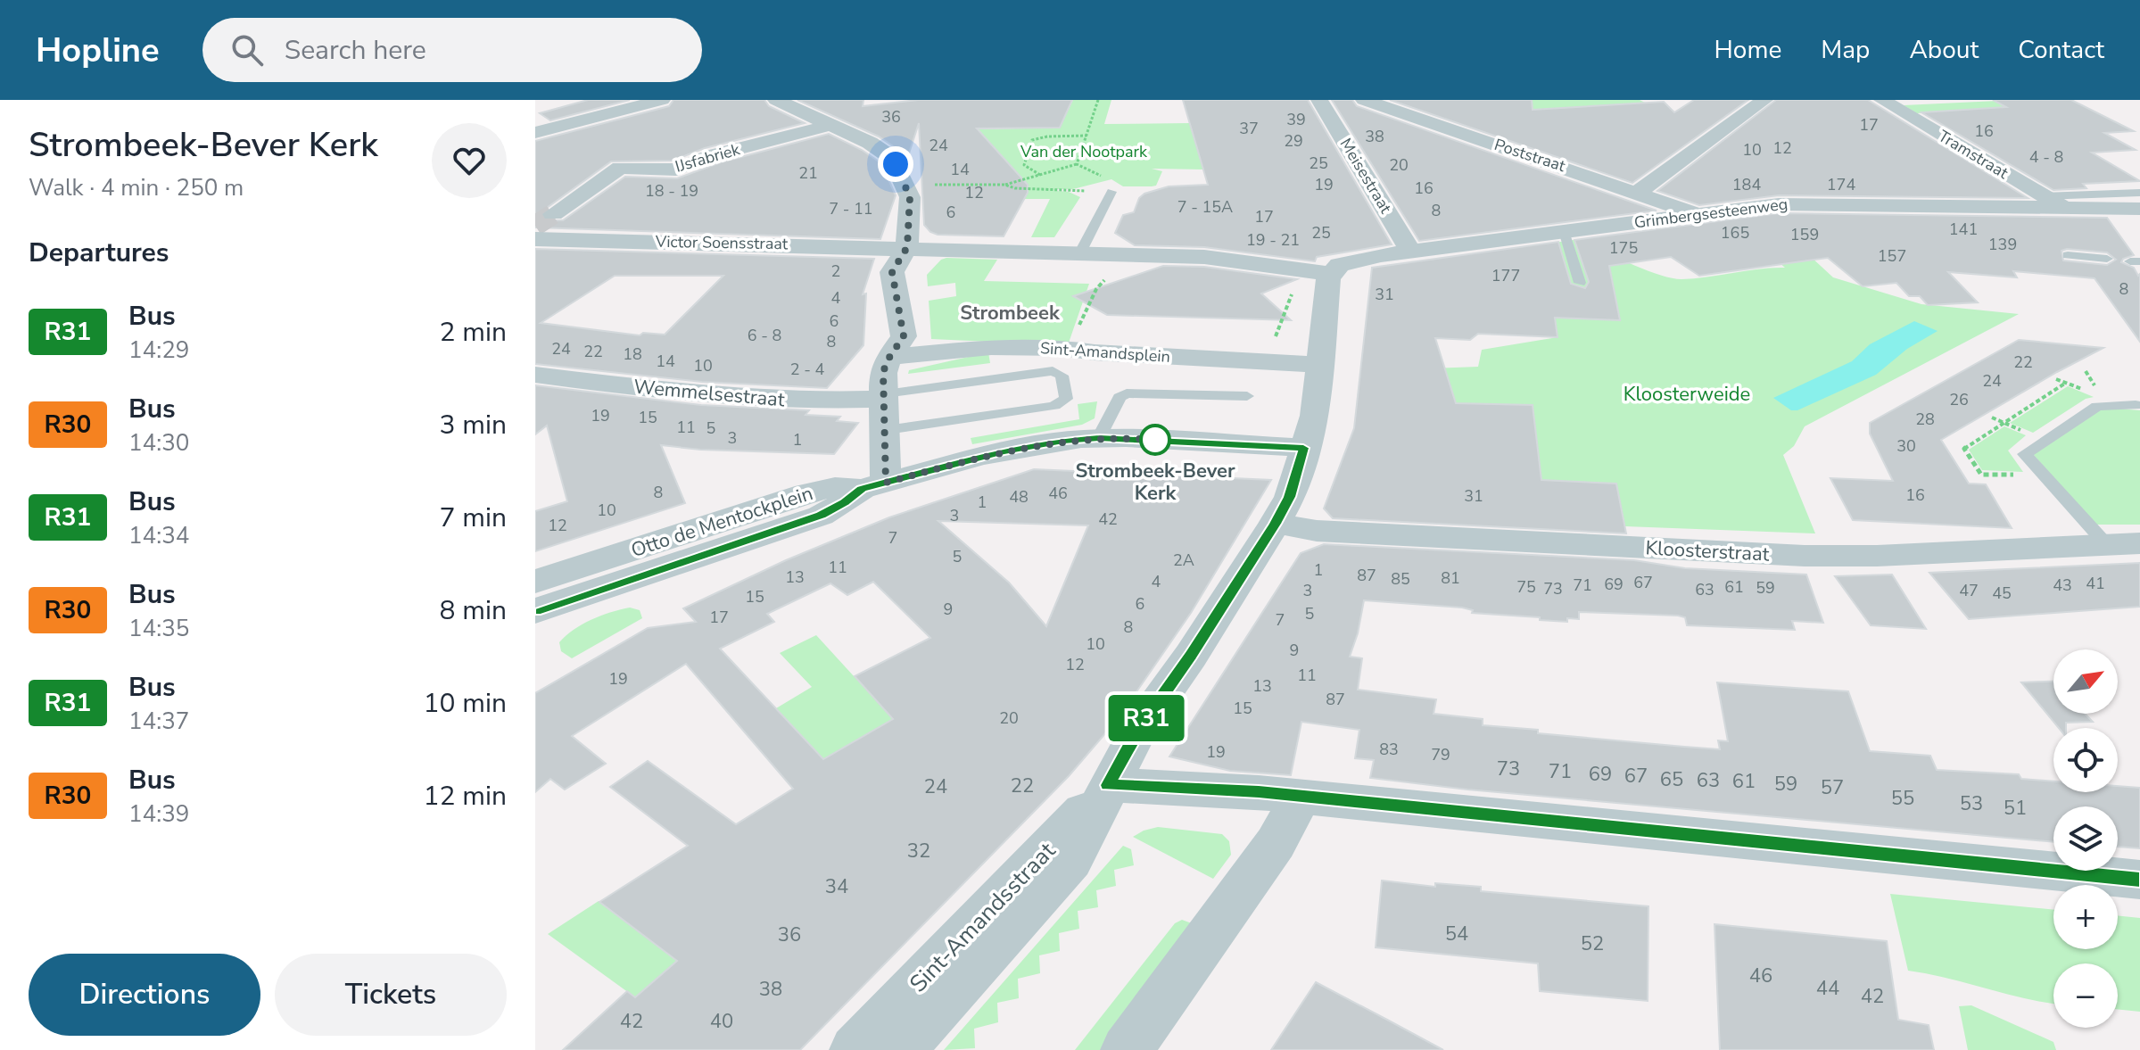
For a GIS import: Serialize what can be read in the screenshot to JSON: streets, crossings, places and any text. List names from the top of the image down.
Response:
{
  "streets": {
    "street": [
      "Tramstraat",
      "Poststraat",
      "IJsfabriek",
      "Meisestraat",
      "Grimbergsesteenweg",
      "Victor Soensstraat",
      "Sint-Amandsplein",
      "Wemmelsestraat",
      "Otto de Mentockplein",
      "Kloosterstraat",
      "Sint-Amandsstraat"
    ]
  },
  "crossings": [
    ["Tramstraat", "Grimbergsesteenweg"],
    ["Poststraat", "Grimbergsesteenweg"],
    ["Meisestraat", "Grimbergsesteenweg"],
    ["Kloosterstraat", "Sint-Amandsstraat"]
  ],
  "districts": ["Strombeek"],
  "parks": ["Van der Nootpark", "Kloosterweide"],
  "places": ["Strombeek-Bever Kerk"],
  "lines": ["bus line R31"],
  "house_numbers": [
    "36",
    "39",
    "17",
    "37",
    "16",
    "38",
    "29",
    "24",
    "12",
    "10",
    "4 - 8",
    "25",
    "20",
    "14",
    "21",
    "19",
    "184",
    "174",
    "16",
    "18 - 19",
    "12",
    "7 - 15A",
    "7 - 11",
    "8",
    "6",
    "17",
    "141",
    "25",
    "165",
    "159",
    "19 - 21",
    "139",
    "175",
    "157",
    "2",
    "177",
    "8",
    "31",
    "4",
    "6",
    "6 - 8",
    "8",
    "24",
    "22",
    "18",
    "14",
    "22",
    "10",
    "2 - 4",
    "24",
    "26",
    "19",
    "15",
    "28",
    "11",
    "5",
    "3",
    "1",
    "30",
    "8",
    "46",
    "16",
    "31",
    "48",
    "1",
    "10",
    "3",
    "42",
    "12",
    "7",
    "5",
    "2A",
    "11",
    "1",
    "87",
    "13",
    "81",
    "85",
    "4",
    "67",
    "41",
    "69",
    "71",
    "43",
    "75",
    "61",
    "59",
    "73",
    "63",
    "3",
    "47",
    "45",
    "15",
    "6",
    "9",
    "5",
    "17",
    "7",
    "8",
    "10",
    "9",
    "12",
    "11",
    "19",
    "13",
    "87",
    "15",
    "20",
    "83",
    "19",
    "79",
    "73",
    "71",
    "69",
    "67",
    "65",
    "63",
    "61",
    "59",
    "22",
    "24",
    "57",
    "55",
    "53",
    "51",
    "32",
    "34",
    "54",
    "36",
    "52",
    "46",
    "44",
    "38",
    "42",
    "42",
    "40"
  ],
  "north": "top right",
  "page": {
    "header": "Hopline",
    "search": "Search here",
    "nav": [
      "Home",
      "Map",
      "About",
      "Contact"
    ],
    "heading": [
      ["Strombeek-Bever Kerk", "Walk · 4 min · 250 m"],
      "Departures"
    ],
    "on_map": "R31",
    "list": [
      {
        "mark": "R31",
        "name": "Bus",
        "note": "14:29",
        "value": "2 min"
      },
      {
        "mark": "R30",
        "name": "Bus",
        "note": "14:30",
        "value": "3 min"
      },
      {
        "mark": "R31",
        "name": "Bus",
        "note": "14:34",
        "value": "7 min"
      },
      {
        "mark": "R30",
        "name": "Bus",
        "note": "14:35",
        "value": "8 min"
      },
      {
        "mark": "R31",
        "name": "Bus",
        "note": "14:37",
        "value": "10 min"
      },
      {
        "mark": "R30",
        "name": "Bus",
        "note": "14:39",
        "value": "12 min"
      }
    ],
    "map_buttons": ["+", "−"],
    "buttons": ["Directions", "Tickets"]
  }
}
